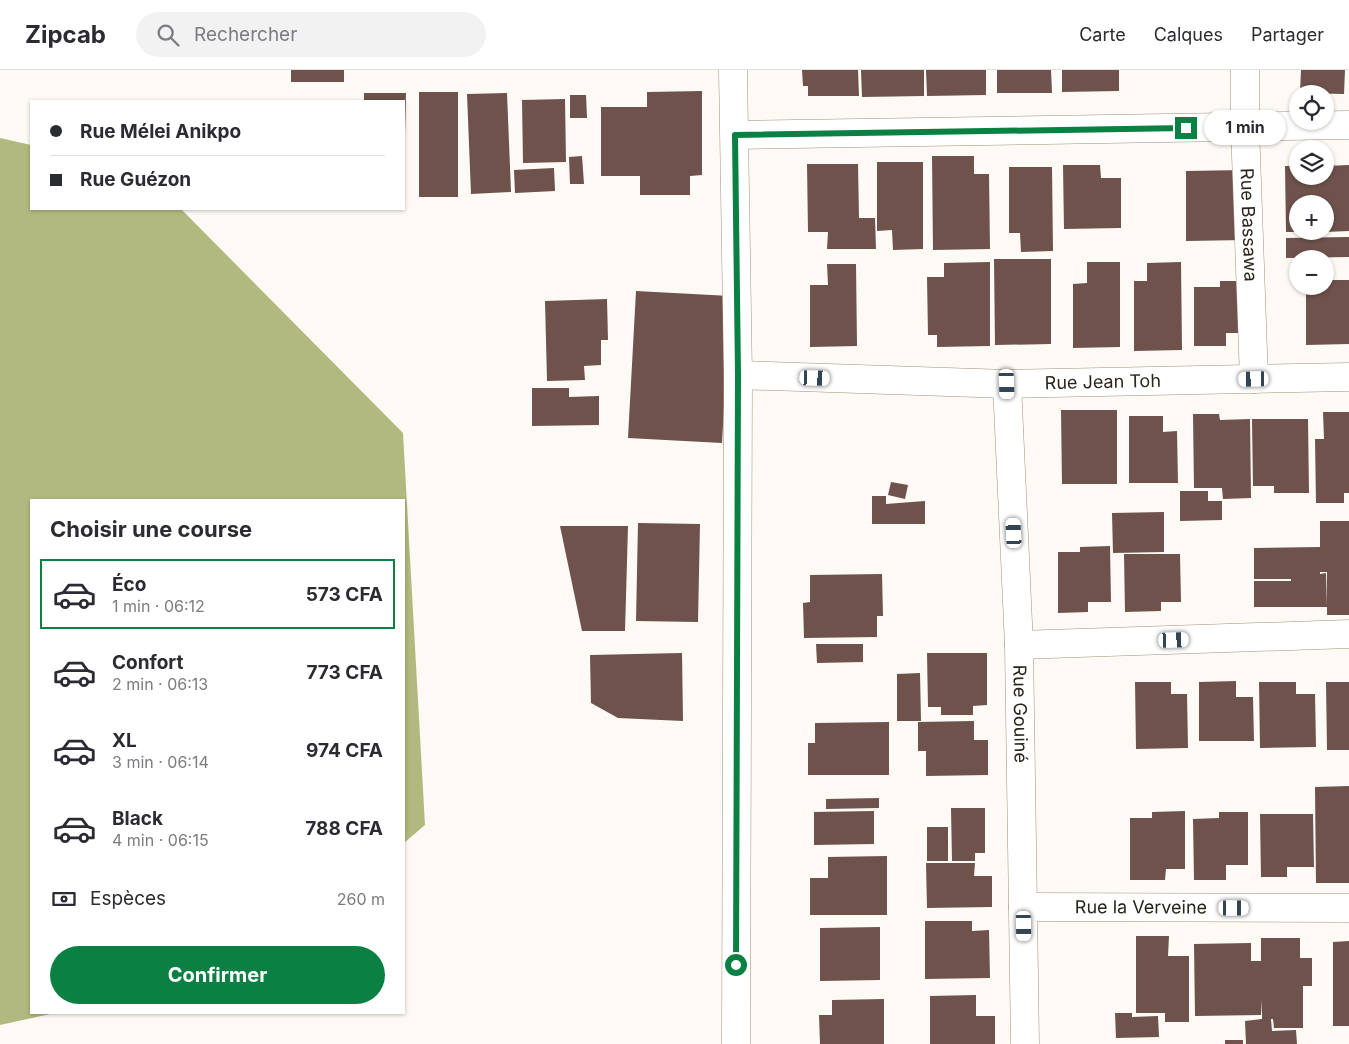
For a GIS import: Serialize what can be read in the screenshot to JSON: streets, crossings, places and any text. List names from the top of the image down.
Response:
{
  "streets": {
    "street": [
      "Rue Bassawa",
      "Rue Jean Toh",
      "Rue Gouiné",
      "Rue la Verveine"
    ]
  },
  "crossings": [
    ["Rue Bassawa", "Rue Jean Toh"],
    ["Rue Jean Toh", "Rue Gouiné"],
    ["Rue Gouiné", "Rue la Verveine"]
  ],
  "page": {
    "header": "Zipcab",
    "search": "Rechercher",
    "nav": ["Carte", "Calques", "Partager"],
    "map_buttons": ["+", "−"],
    "banner": ["Rue Mélei Anikpo", "Rue Guézon"],
    "bubble": "1 min",
    "heading": "Choisir une course",
    "list": [
      {
        "name": "Éco",
        "note": "1 min · 06:12",
        "value": "573 CFA"
      },
      {
        "name": "Confort",
        "note": "2 min · 06:13",
        "value": "773 CFA"
      },
      {
        "name": "XL",
        "note": "3 min · 06:14",
        "value": "974 CFA"
      },
      {
        "name": "Black",
        "note": "4 min · 06:15",
        "value": "788 CFA"
      }
    ],
    "pay": ["Espèces", "260 m"],
    "buttons": "Confirmer"
  }
}
